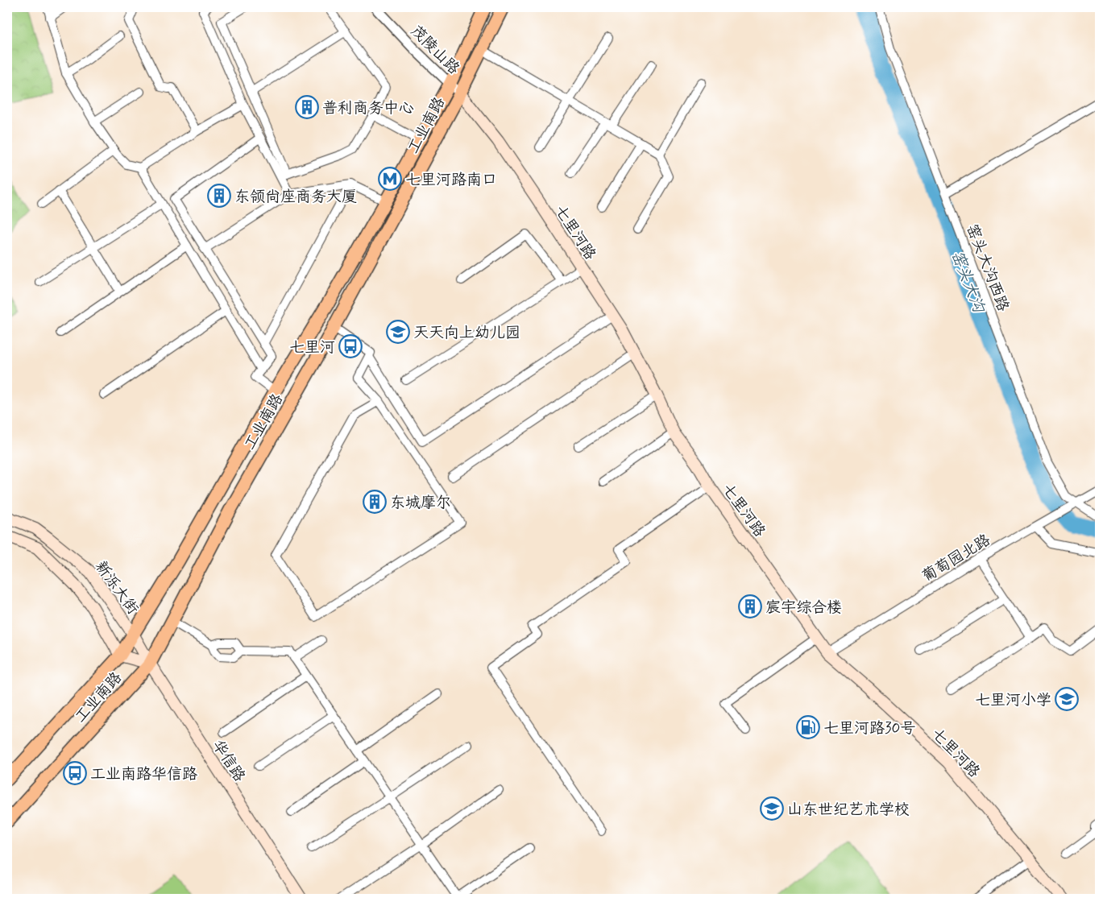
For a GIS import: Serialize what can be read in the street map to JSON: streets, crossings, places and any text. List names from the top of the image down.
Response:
{
  "streets": {
    "main road": [
      "工业南路",
      "七里河路",
      "新泺大街",
      "华信路"
    ],
    "street": ["茂陵山路", "窑头大沟西路", "葡萄园北路"]
  },
  "crossings": [
    ["茂陵山路", "工业南路"],
    ["茂陵山路", "七里河路"],
    ["工业南路", "七里河路"],
    ["工业南路", "新泺大街"],
    ["工业南路", "华信路"],
    ["七里河路", "葡萄园北路"],
    ["窑头大沟西路", "葡萄园北路"],
    ["新泺大街", "华信路"]
  ],
  "water": ["窑头大沟"],
  "places": {
    "building": [
      "普利商务中心",
      "东领尚座商务大厦",
      "东城摩尔",
      "宸宇综合楼"
    ],
    "metro station": ["七里河路南口"],
    "school or university": ["天天向上幼儿园", "七里河小学", "山东世纪艺术学校"],
    "bus stop": ["七里河", "工业南路华信路"],
    "fuel station": ["七里河路30号"]
  }
}
